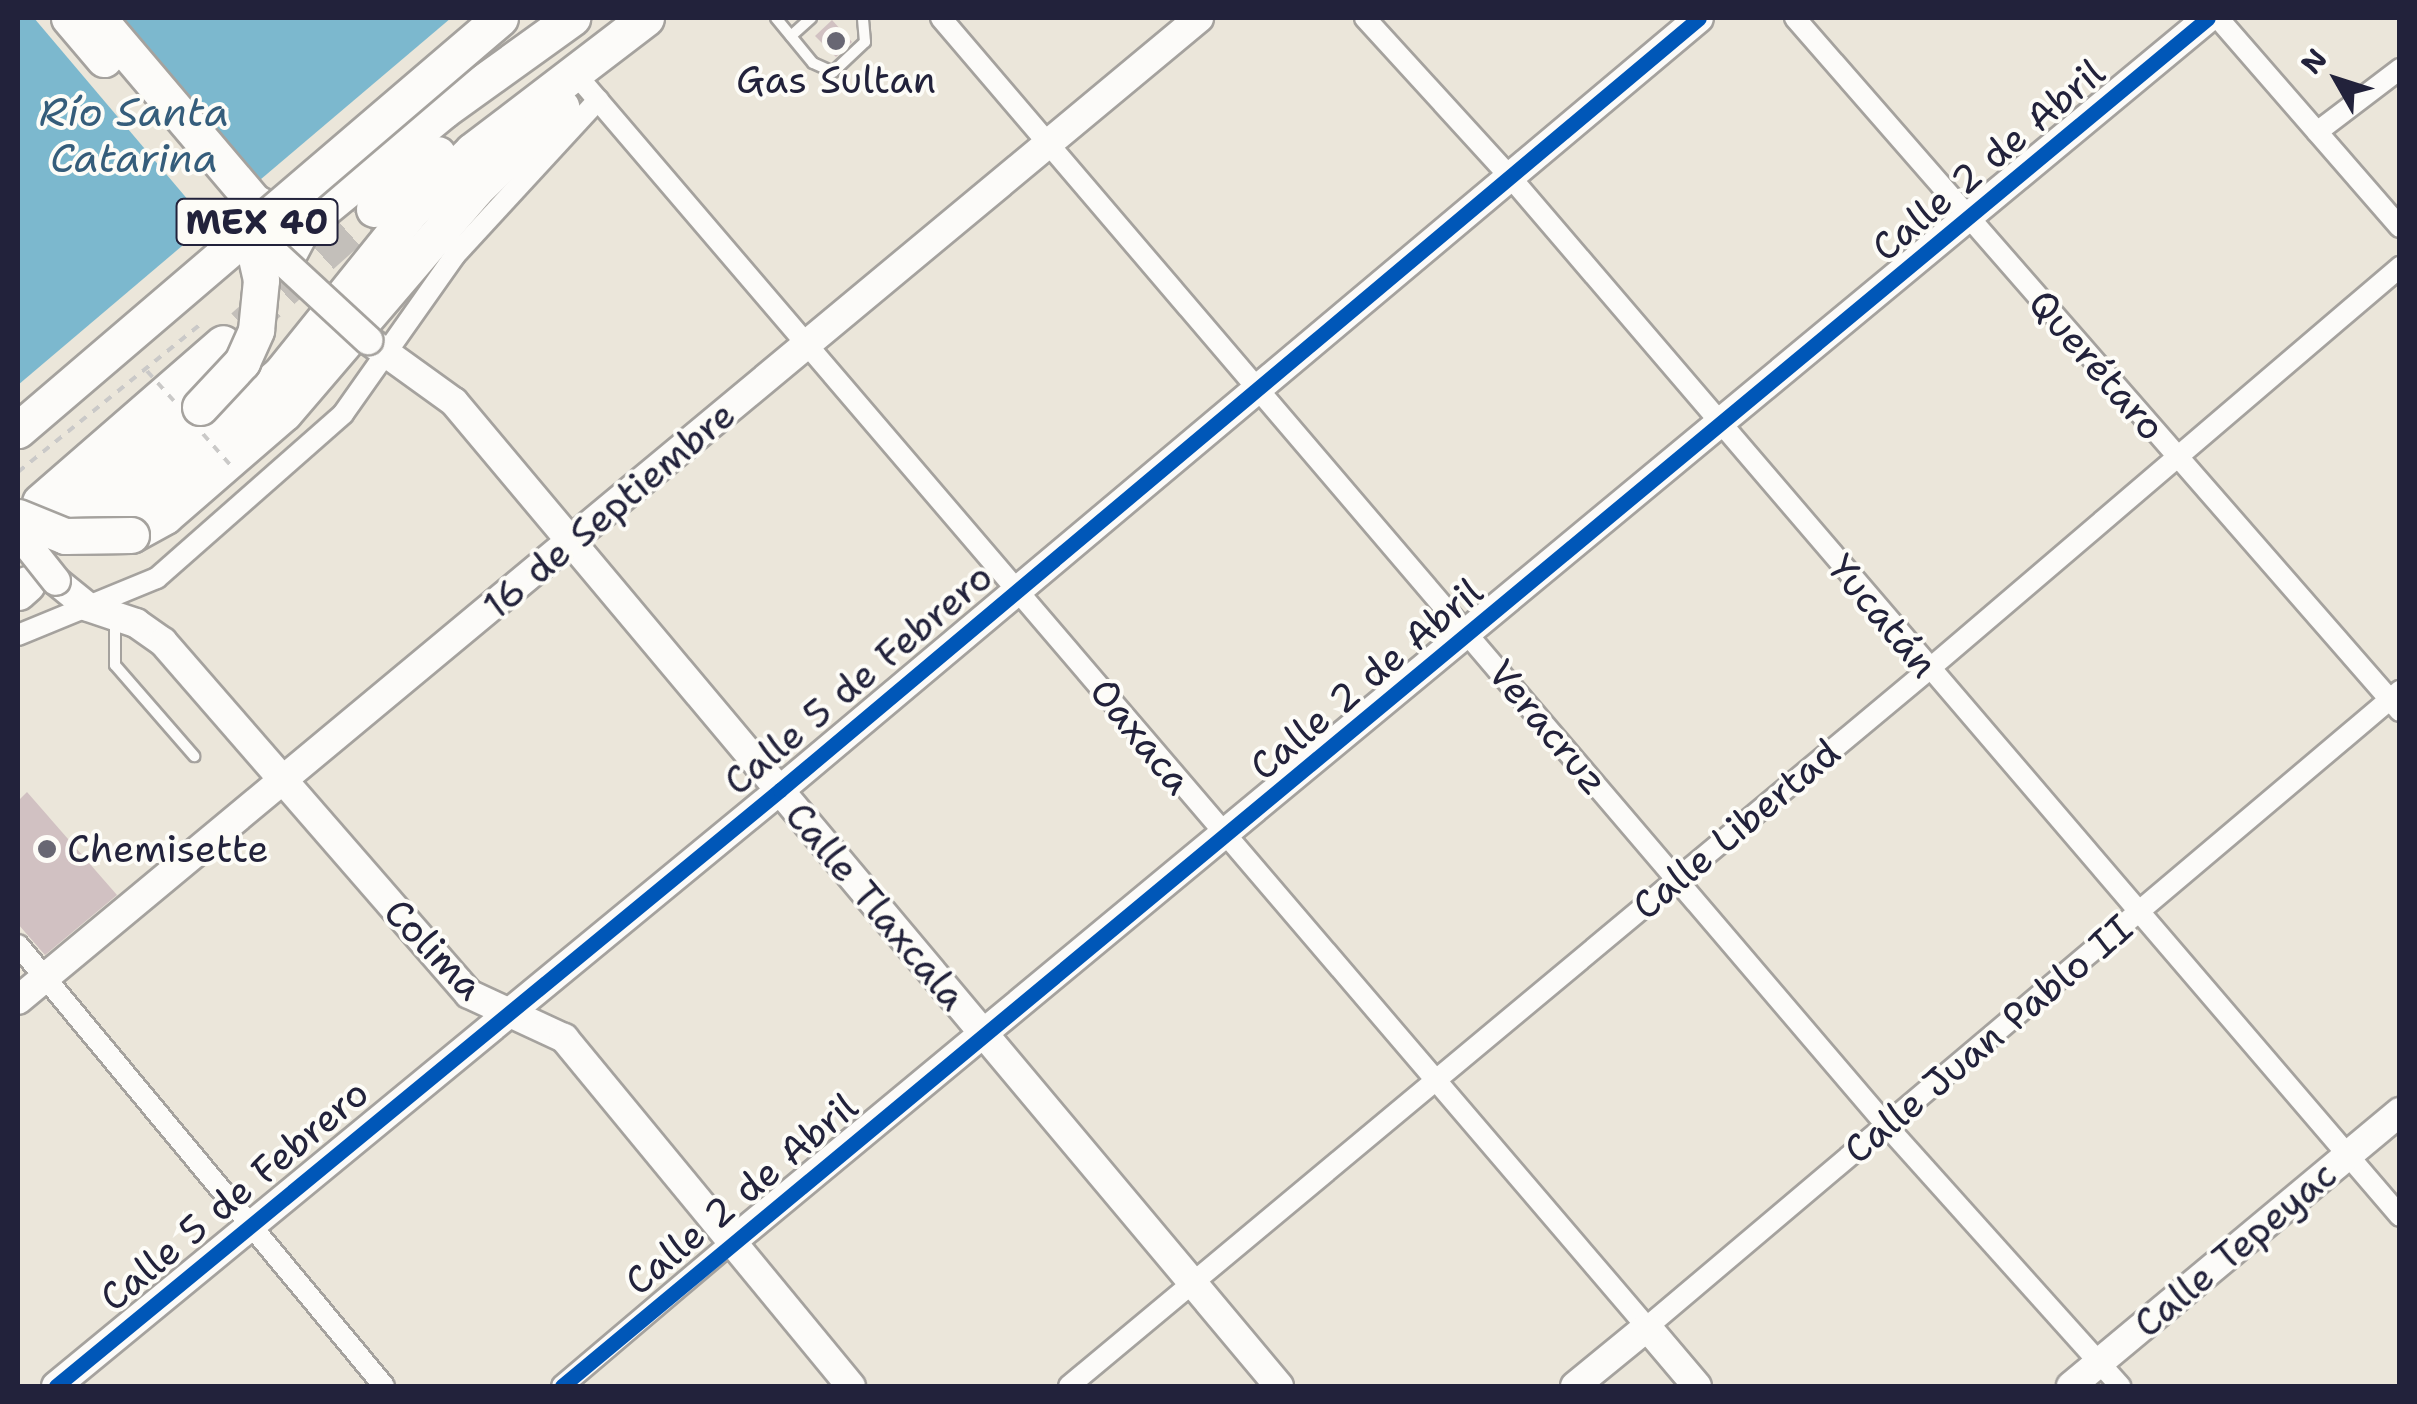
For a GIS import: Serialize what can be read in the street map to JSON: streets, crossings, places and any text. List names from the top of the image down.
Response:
{
  "streets": {
    "highway": ["MEX 40"],
    "street": [
      "Calle 2 de Abril",
      "Querétaro",
      "16 de Septiembre",
      "Yucatán",
      "Calle 5 de Febrero",
      "Veracruz",
      "Oaxaca",
      "Calle Libertad",
      "Calle Tlaxcala",
      "Colima",
      "Calle Juan Pablo II",
      "Calle Tepeyac"
    ]
  },
  "crossings": [
    ["Calle 2 de Abril", "Querétaro"],
    ["Calle 2 de Abril", "Yucatán"],
    ["Calle 2 de Abril", "Veracruz"],
    ["Calle 2 de Abril", "Oaxaca"],
    ["Calle 2 de Abril", "Calle Tlaxcala"],
    ["Calle 2 de Abril", "Colima"],
    ["Querétaro", "Calle Libertad"],
    ["Querétaro", "Calle Juan Pablo II"],
    ["16 de Septiembre", "Veracruz"],
    ["16 de Septiembre", "Oaxaca"],
    ["16 de Septiembre", "Calle Tlaxcala"],
    ["16 de Septiembre", "Colima"],
    ["Yucatán", "Calle 5 de Febrero"],
    ["Yucatán", "Calle Libertad"],
    ["Yucatán", "Calle Juan Pablo II"],
    ["Yucatán", "Calle Tepeyac"],
    ["Calle 5 de Febrero", "Veracruz"],
    ["Calle 5 de Febrero", "Oaxaca"],
    ["Calle 5 de Febrero", "Calle Tlaxcala"],
    ["Calle 5 de Febrero", "Colima"],
    ["Veracruz", "Calle Libertad"],
    ["Veracruz", "Calle Juan Pablo II"],
    ["Veracruz", "Calle Tepeyac"],
    ["Oaxaca", "Calle Libertad"],
    ["Oaxaca", "Calle Juan Pablo II"],
    ["Calle Libertad", "Calle Tlaxcala"]
  ],
  "water": ["Río Santa Catarina"],
  "places": ["Gas Sultan", "Chemisette"],
  "north": "top left"
}
